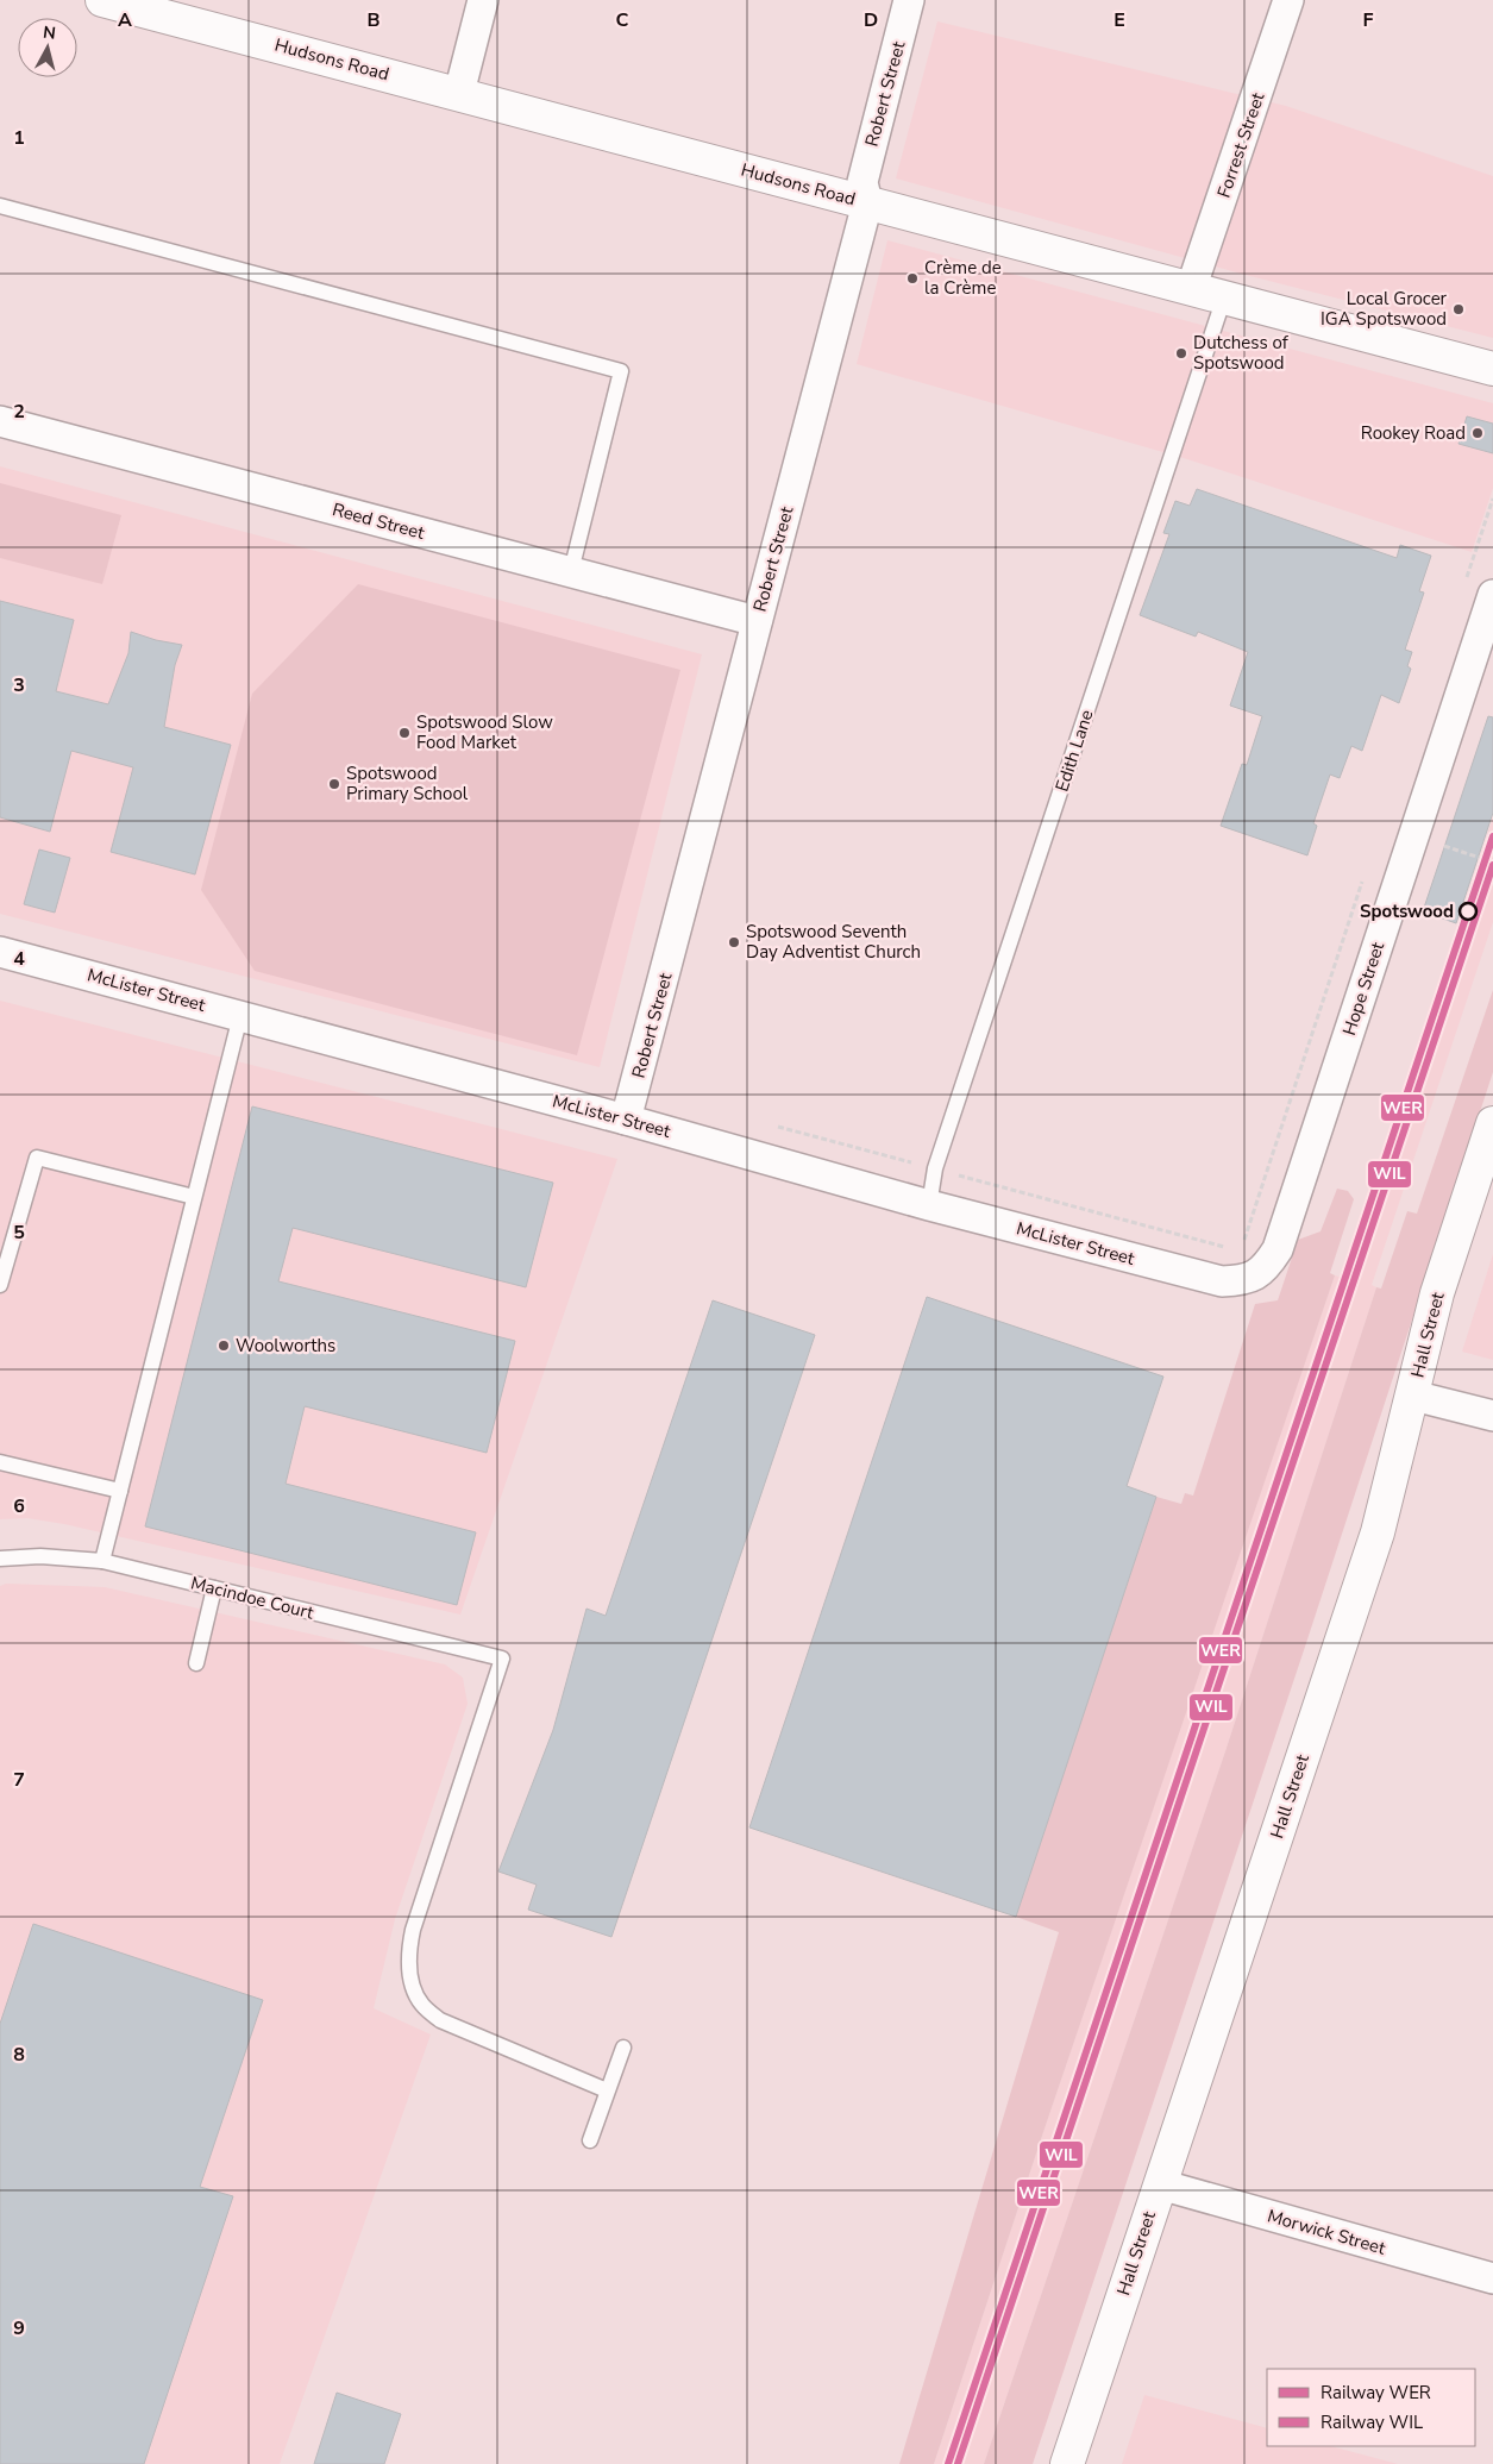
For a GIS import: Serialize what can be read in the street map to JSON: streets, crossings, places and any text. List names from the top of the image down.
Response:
{
  "streets": {
    "street": [
      "Hudsons Road",
      "Robert Street",
      "Forrest Street",
      "Reed Street",
      "Hope Street",
      "McLister Street",
      "Hall Street",
      "Morwick Street"
    ],
    "lane": ["Edith Lane", "Macindoe Court"]
  },
  "crossings": [
    ["Hudsons Road", "Robert Street"],
    ["Hudsons Road", "Forrest Street"],
    ["Hudsons Road", "Edith Lane"],
    ["Robert Street", "Reed Street"],
    ["Robert Street", "McLister Street"],
    ["Edith Lane", "McLister Street"],
    ["Hope Street", "McLister Street"],
    ["Hall Street", "Morwick Street"]
  ],
  "places": [
    "Crème de la Crème",
    "Local Grocer IGA Spotswood",
    "Dutchess of Spotswood",
    "Rookey Road",
    "Spotswood Slow Food Market",
    "Spotswood Primary School",
    "Spotswood",
    "Spotswood Seventh Day Adventist Church",
    "Woolworths"
  ],
  "lines": ["rail line WER", "rail line WIL"],
  "legend": ["Railway WER", "Railway WIL"],
  "north": "top",
  "grid": {
    "columns": [
      "A",
      "B",
      "C",
      "D",
      "E",
      "F"
    ],
    "rows": [
      "1",
      "2",
      "3",
      "4",
      "5",
      "6",
      "7",
      "8",
      "9"
    ]
  }
}
